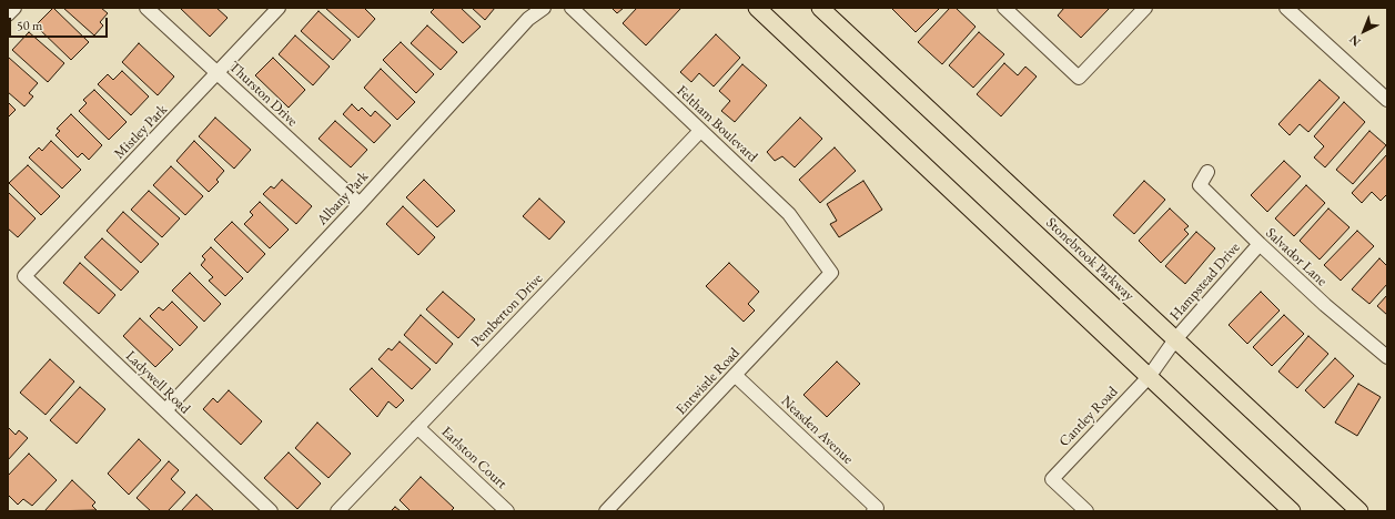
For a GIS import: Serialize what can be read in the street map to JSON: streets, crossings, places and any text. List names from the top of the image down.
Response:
{
  "streets": {
    "main road": ["Stonebrook Parkway"],
    "street": [
      "Thurston Drive",
      "Feltham Boulevard",
      "Mistley Park",
      "Albany Park",
      "Salvador Lane",
      "Hampstead Drive",
      "Pemberton Drive",
      "Entwistle Road",
      "Ladywell Road",
      "Cantley Road",
      "Neasden Avenue",
      "Earlston Court"
    ]
  },
  "crossings": [
    ["Thurston Drive", "Mistley Park"],
    ["Thurston Drive", "Albany Park"],
    ["Feltham Boulevard", "Pemberton Drive"],
    ["Feltham Boulevard", "Entwistle Road"],
    ["Mistley Park", "Ladywell Road"],
    ["Albany Park", "Ladywell Road"],
    ["Salvador Lane", "Hampstead Drive"],
    ["Stonebrook Parkway", "Hampstead Drive"],
    ["Hampstead Drive", "Cantley Road"],
    ["Pemberton Drive", "Earlston Court"],
    ["Entwistle Road", "Neasden Avenue"]
  ],
  "scale_bar": "50 m",
  "north": "bottom left"
}
